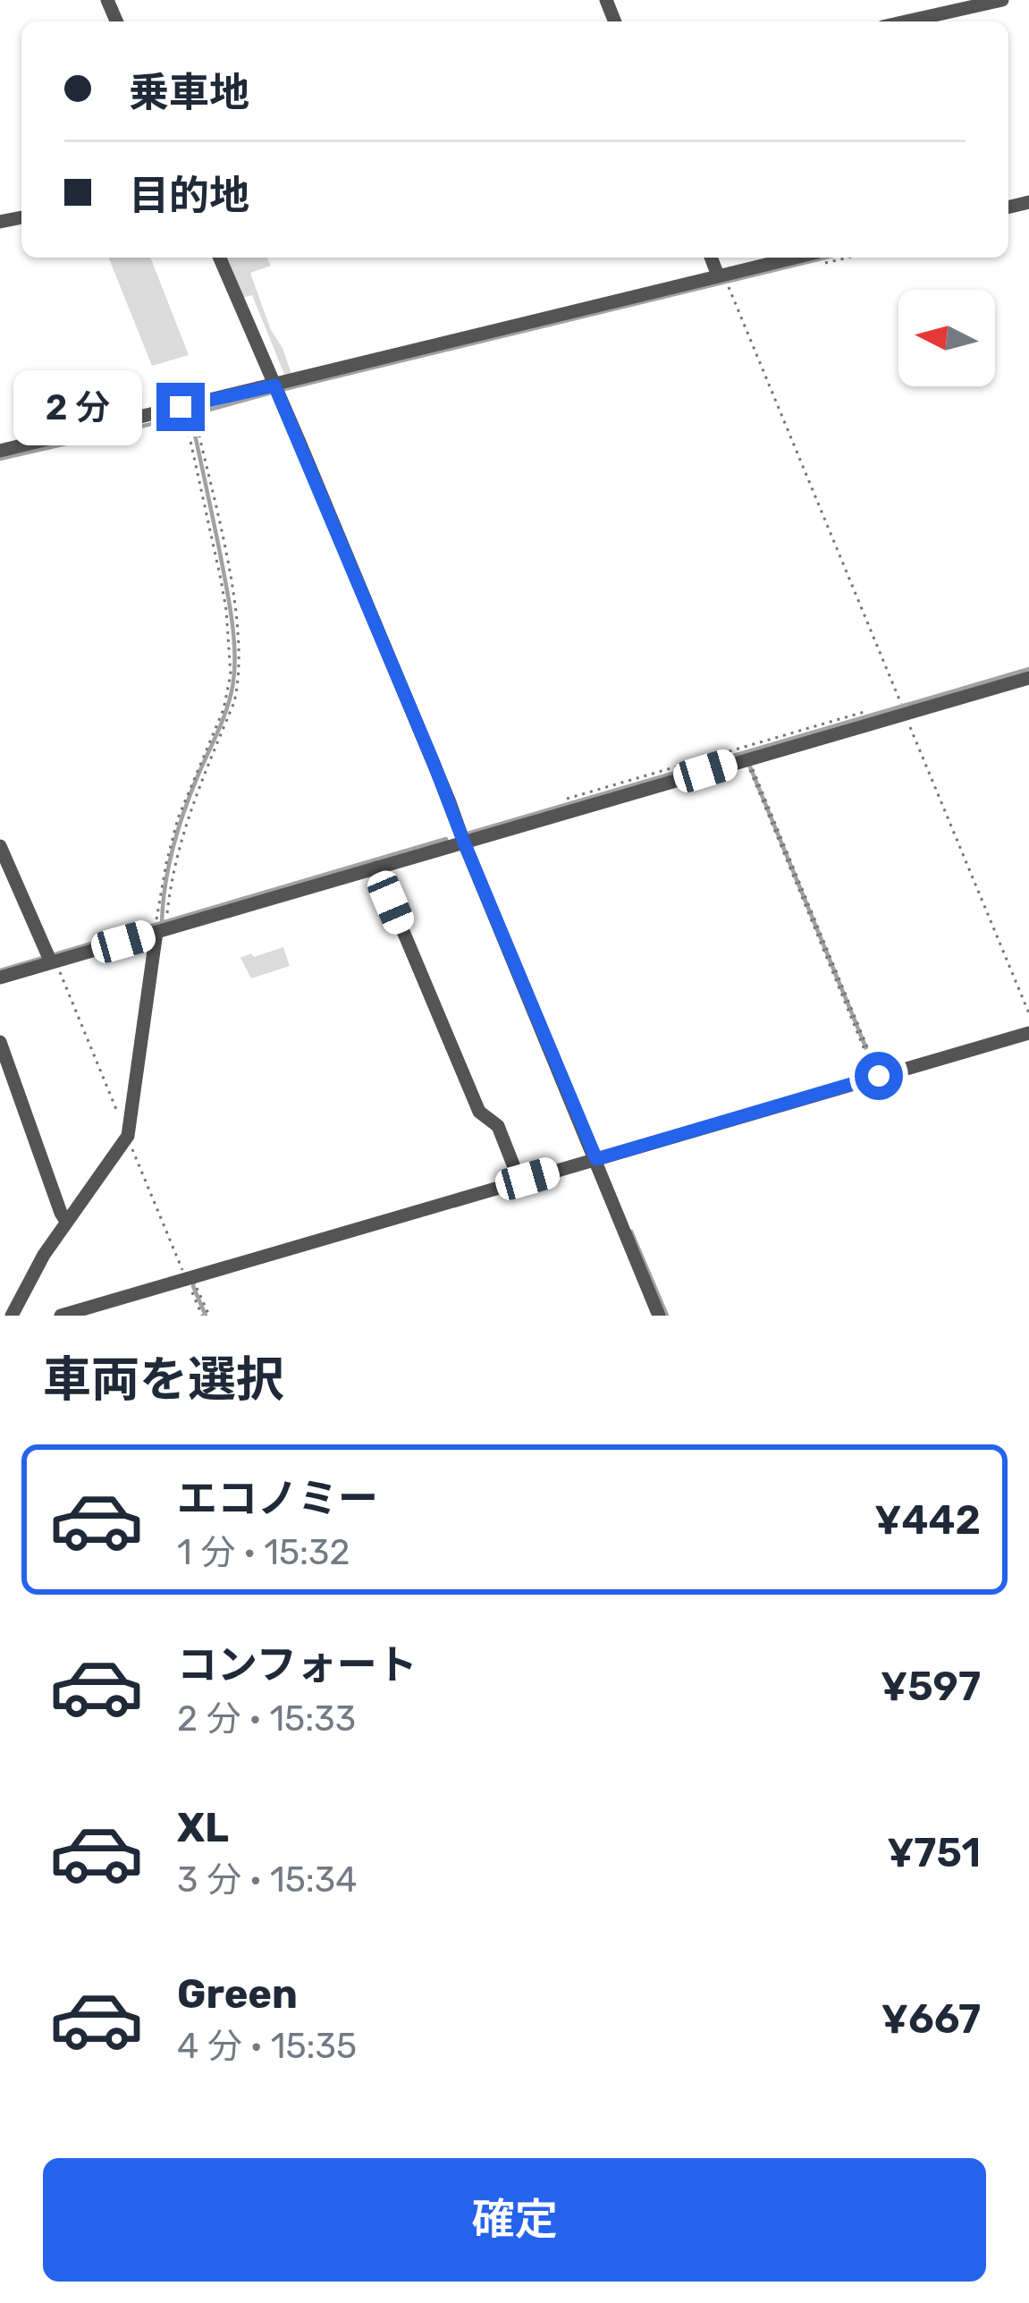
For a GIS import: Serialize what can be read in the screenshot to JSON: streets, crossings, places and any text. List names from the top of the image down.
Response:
{
  "north": "left",
  "page": {
    "banner": ["乗車地", "目的地"],
    "bubble": "2 分",
    "heading": "車両を選択",
    "list": [
      {
        "name": "エコノミー",
        "note": "1 分 · 15:32",
        "value": "¥442"
      },
      {
        "name": "コンフォート",
        "note": "2 分 · 15:33",
        "value": "¥597"
      },
      {
        "name": "XL",
        "note": "3 分 · 15:34",
        "value": "¥751"
      },
      {
        "name": "Green",
        "note": "4 分 · 15:35",
        "value": "¥667"
      }
    ],
    "buttons": "確定"
  }
}
